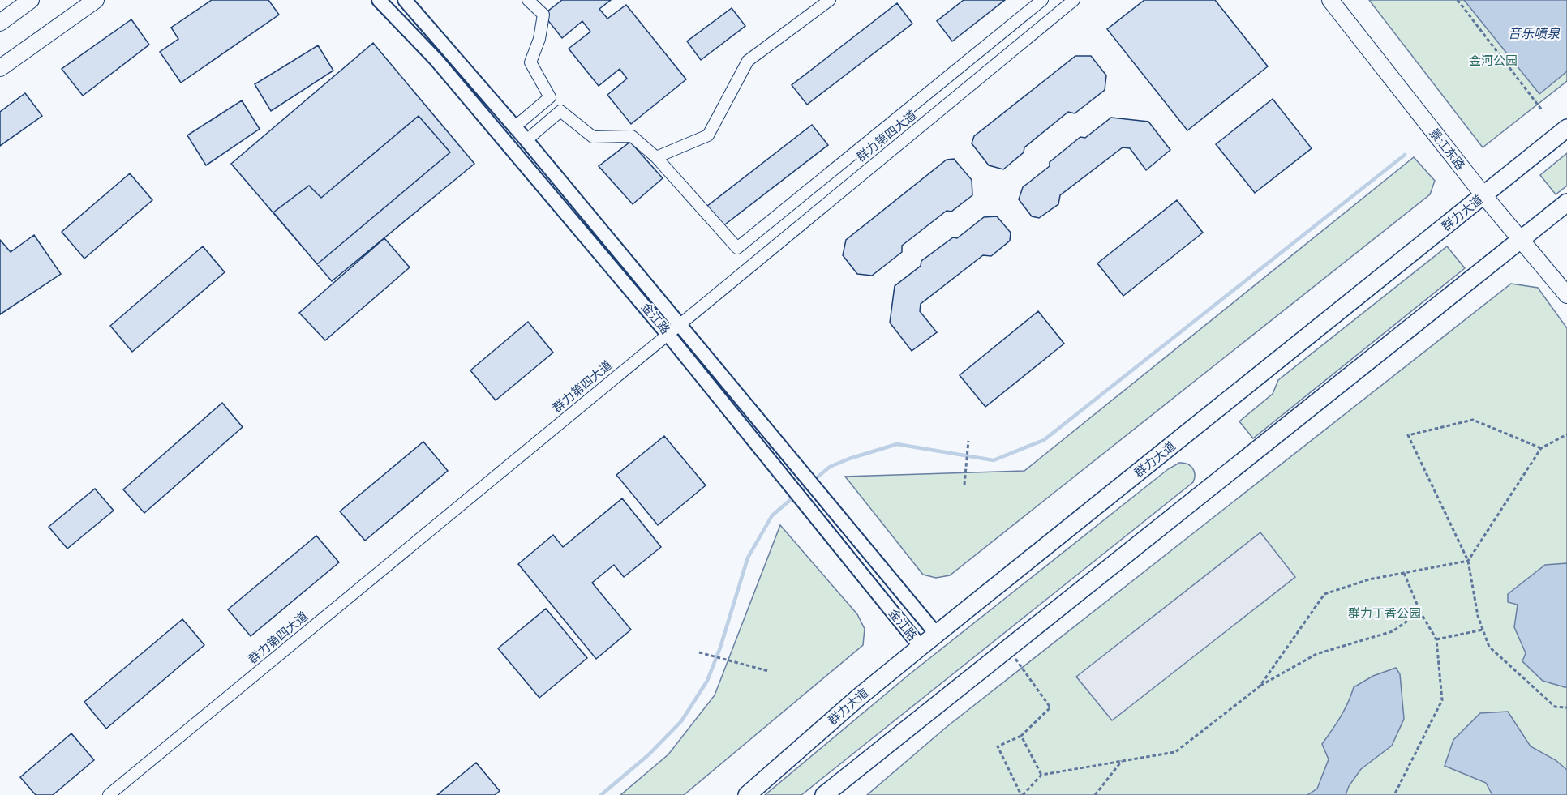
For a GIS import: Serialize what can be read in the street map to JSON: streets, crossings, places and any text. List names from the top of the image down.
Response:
{
  "streets": {
    "main road": ["景江东路", "群力大道"],
    "street": ["群力第四大道", "金江路"]
  },
  "crossings": [
    ["群力第四大道", "金江路"],
    ["景江东路", "群力大道"],
    ["群力大道", "金江路"]
  ],
  "water": ["音乐喷泉"],
  "parks": ["金河公园", "群力丁香公园"]
}
